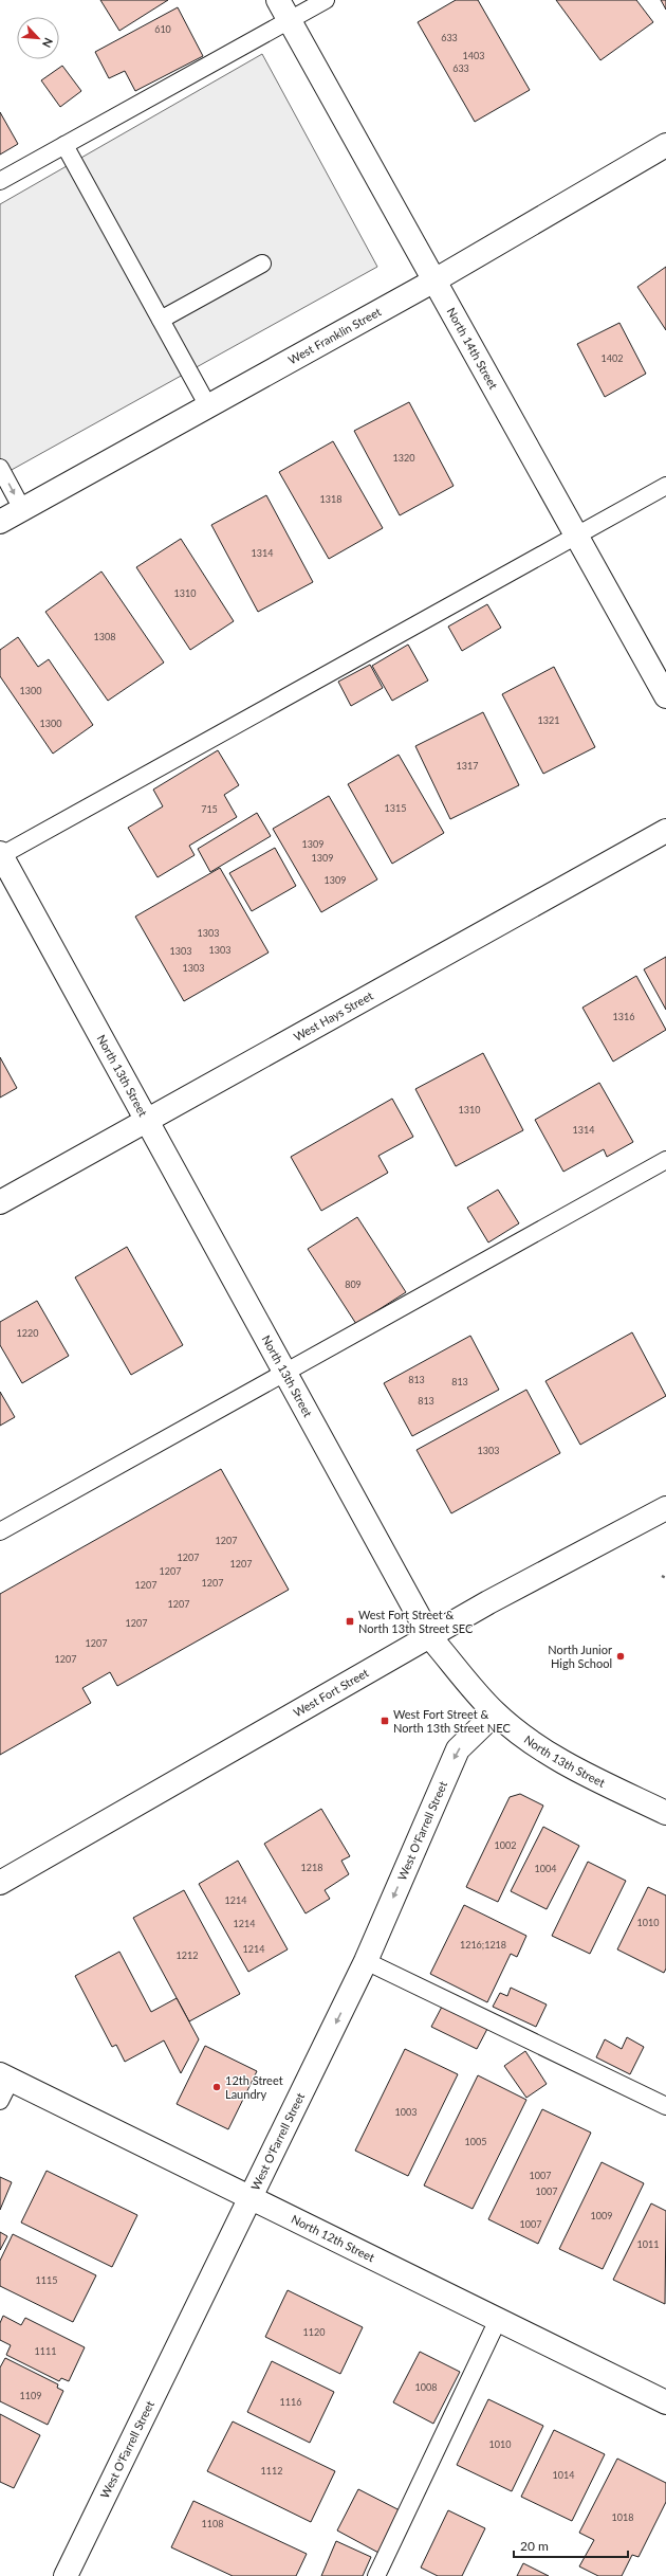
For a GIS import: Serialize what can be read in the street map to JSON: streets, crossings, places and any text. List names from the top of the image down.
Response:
{
  "streets": {
    "street": [
      "West Franklin Street",
      "North 14th Street",
      "West Hays Street",
      "North 13th Street",
      "West Fort Street",
      "West O'Farrell Street",
      "North 12th Street"
    ]
  },
  "crossings": [
    ["West Franklin Street", "North 14th Street"],
    ["West Hays Street", "North 13th Street"],
    ["North 13th Street", "West Fort Street"],
    ["North 13th Street", "West O'Farrell Street"],
    ["West O'Farrell Street", "North 12th Street"]
  ],
  "one_way": ["West O'Farrell Street"],
  "places": {
    "transit": ["West Fort Street & North 13th Street SEC", "West Fort Street & North 13th Street NEC"],
    "other": ["North Junior High School", "12th Street Laundry"]
  },
  "house_numbers": [
    "610",
    "633",
    "1403",
    "633",
    "1402",
    "1320",
    "1318",
    "1314",
    "1310",
    "1308",
    "1300",
    "1321",
    "1300",
    "1317",
    "1315",
    "715",
    "1309",
    "1309",
    "1309",
    "1303",
    "1303",
    "1303",
    "1303",
    "1316",
    "1310",
    "1314",
    "809",
    "1220",
    "813",
    "813",
    "813",
    "1303",
    "1207",
    "1207",
    "1207",
    "1207",
    "1207",
    "1207",
    "1207",
    "1207",
    "1207",
    "1207",
    "1002",
    "1218",
    "1004",
    "1214",
    "1010",
    "1214",
    "1216;1218",
    "1214",
    "1212",
    "1003",
    "1005",
    "1007",
    "1007",
    "1009",
    "1007",
    "1011",
    "1115",
    "1120",
    "1111",
    "1008",
    "1109",
    "1116",
    "1010",
    "1112",
    "1014",
    "1018",
    "1108"
  ],
  "scale_bar": "20 m",
  "north": "bottom right"
}
